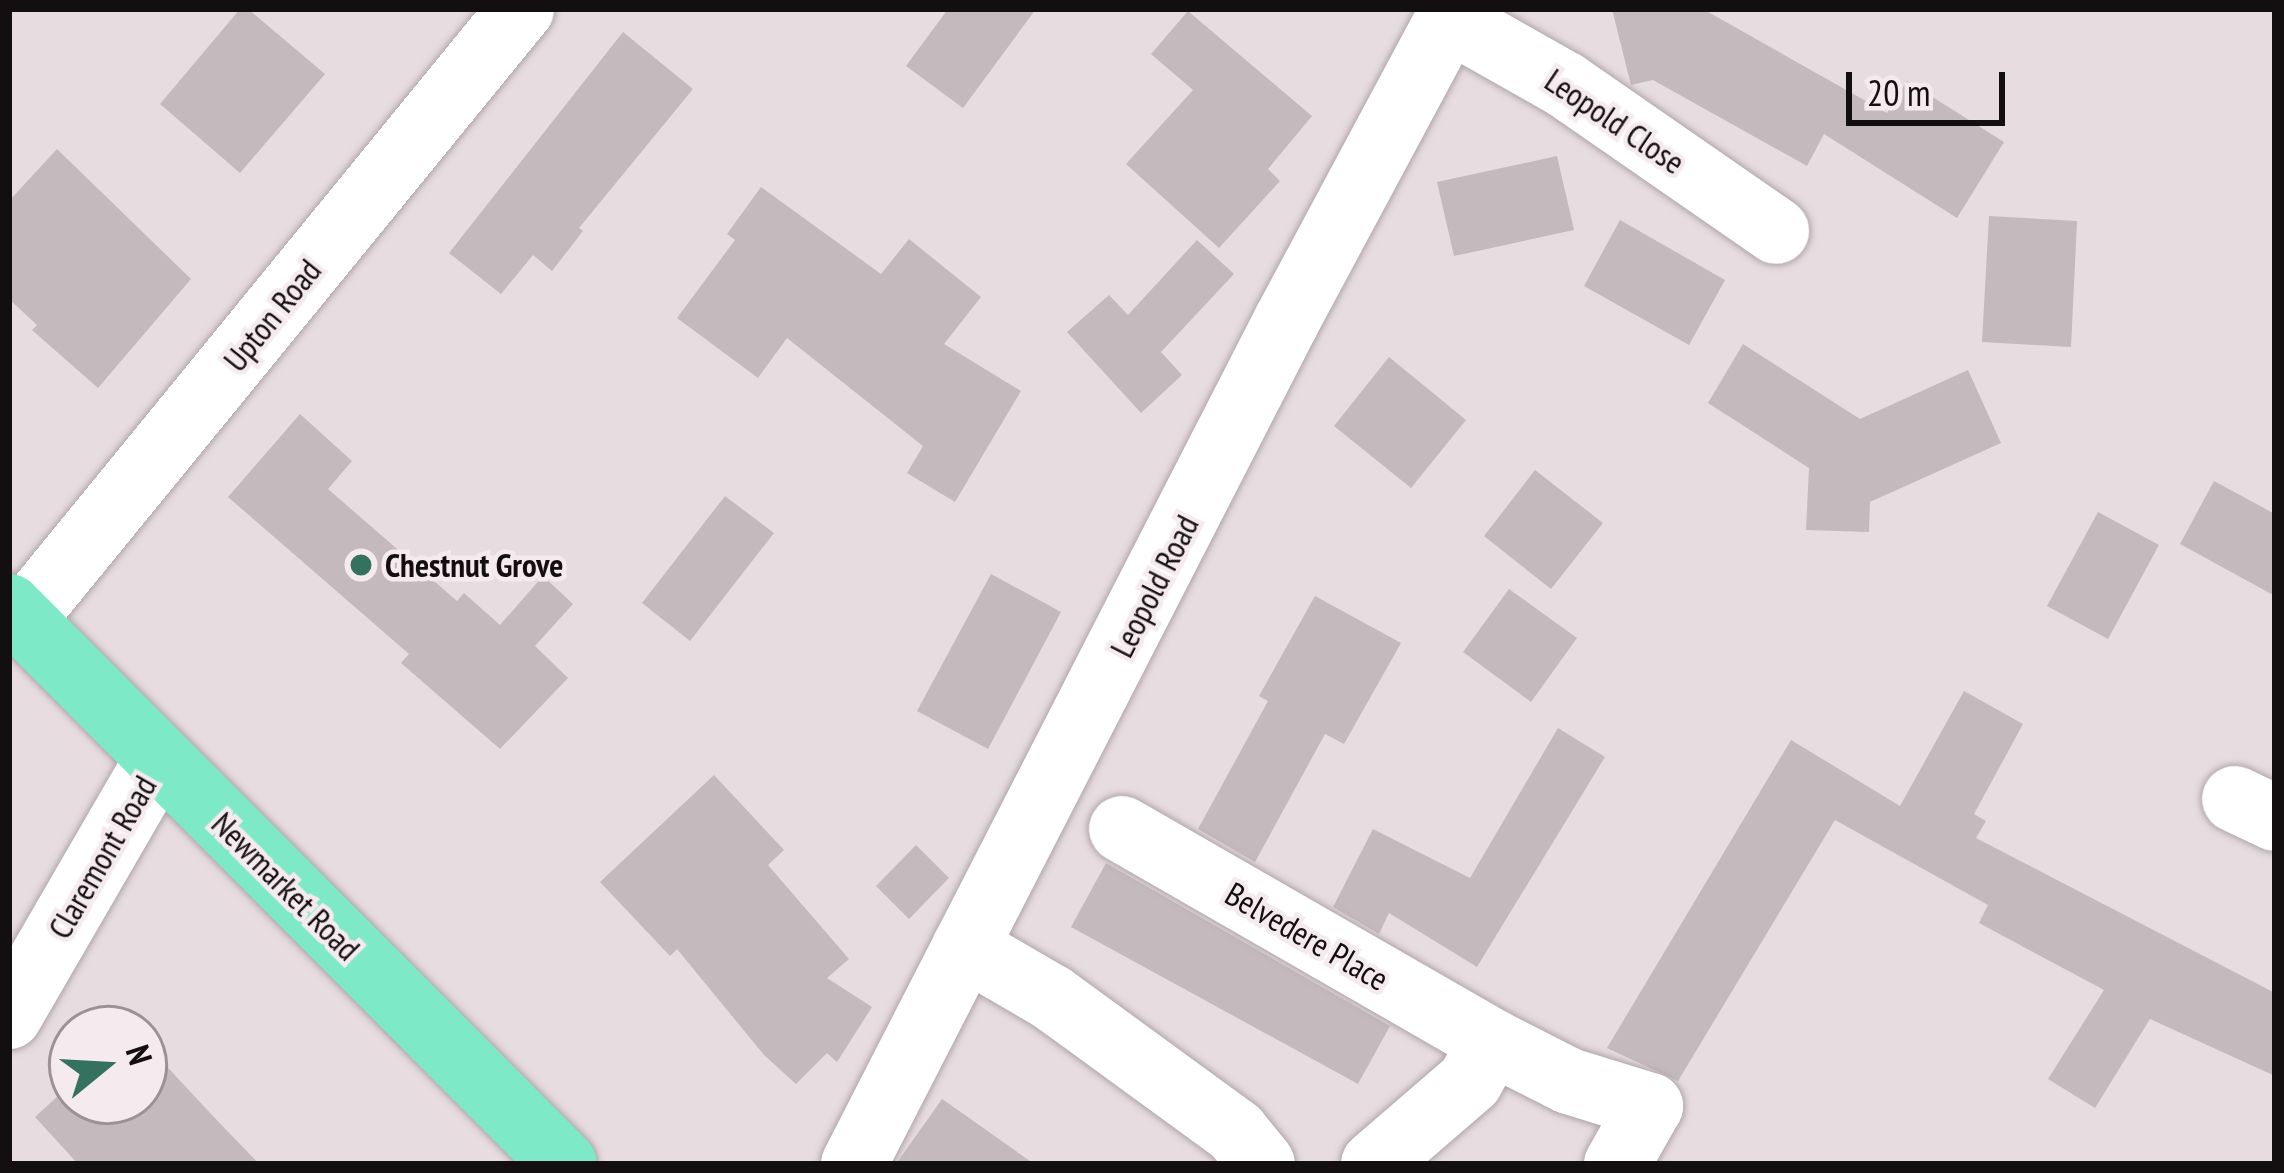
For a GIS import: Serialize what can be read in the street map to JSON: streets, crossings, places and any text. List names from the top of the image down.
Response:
{
  "streets": {
    "highway": ["Newmarket Road"],
    "street": [
      "Leopold Close",
      "Upton Road",
      "Leopold Road",
      "Claremont Road",
      "Belvedere Place"
    ]
  },
  "crossings": [
    ["Leopold Close", "Leopold Road"],
    ["Upton Road", "Newmarket Road"],
    ["Claremont Road", "Newmarket Road"]
  ],
  "places": ["Chestnut Grove"],
  "scale_bar": "20 m",
  "north": "right"
}
